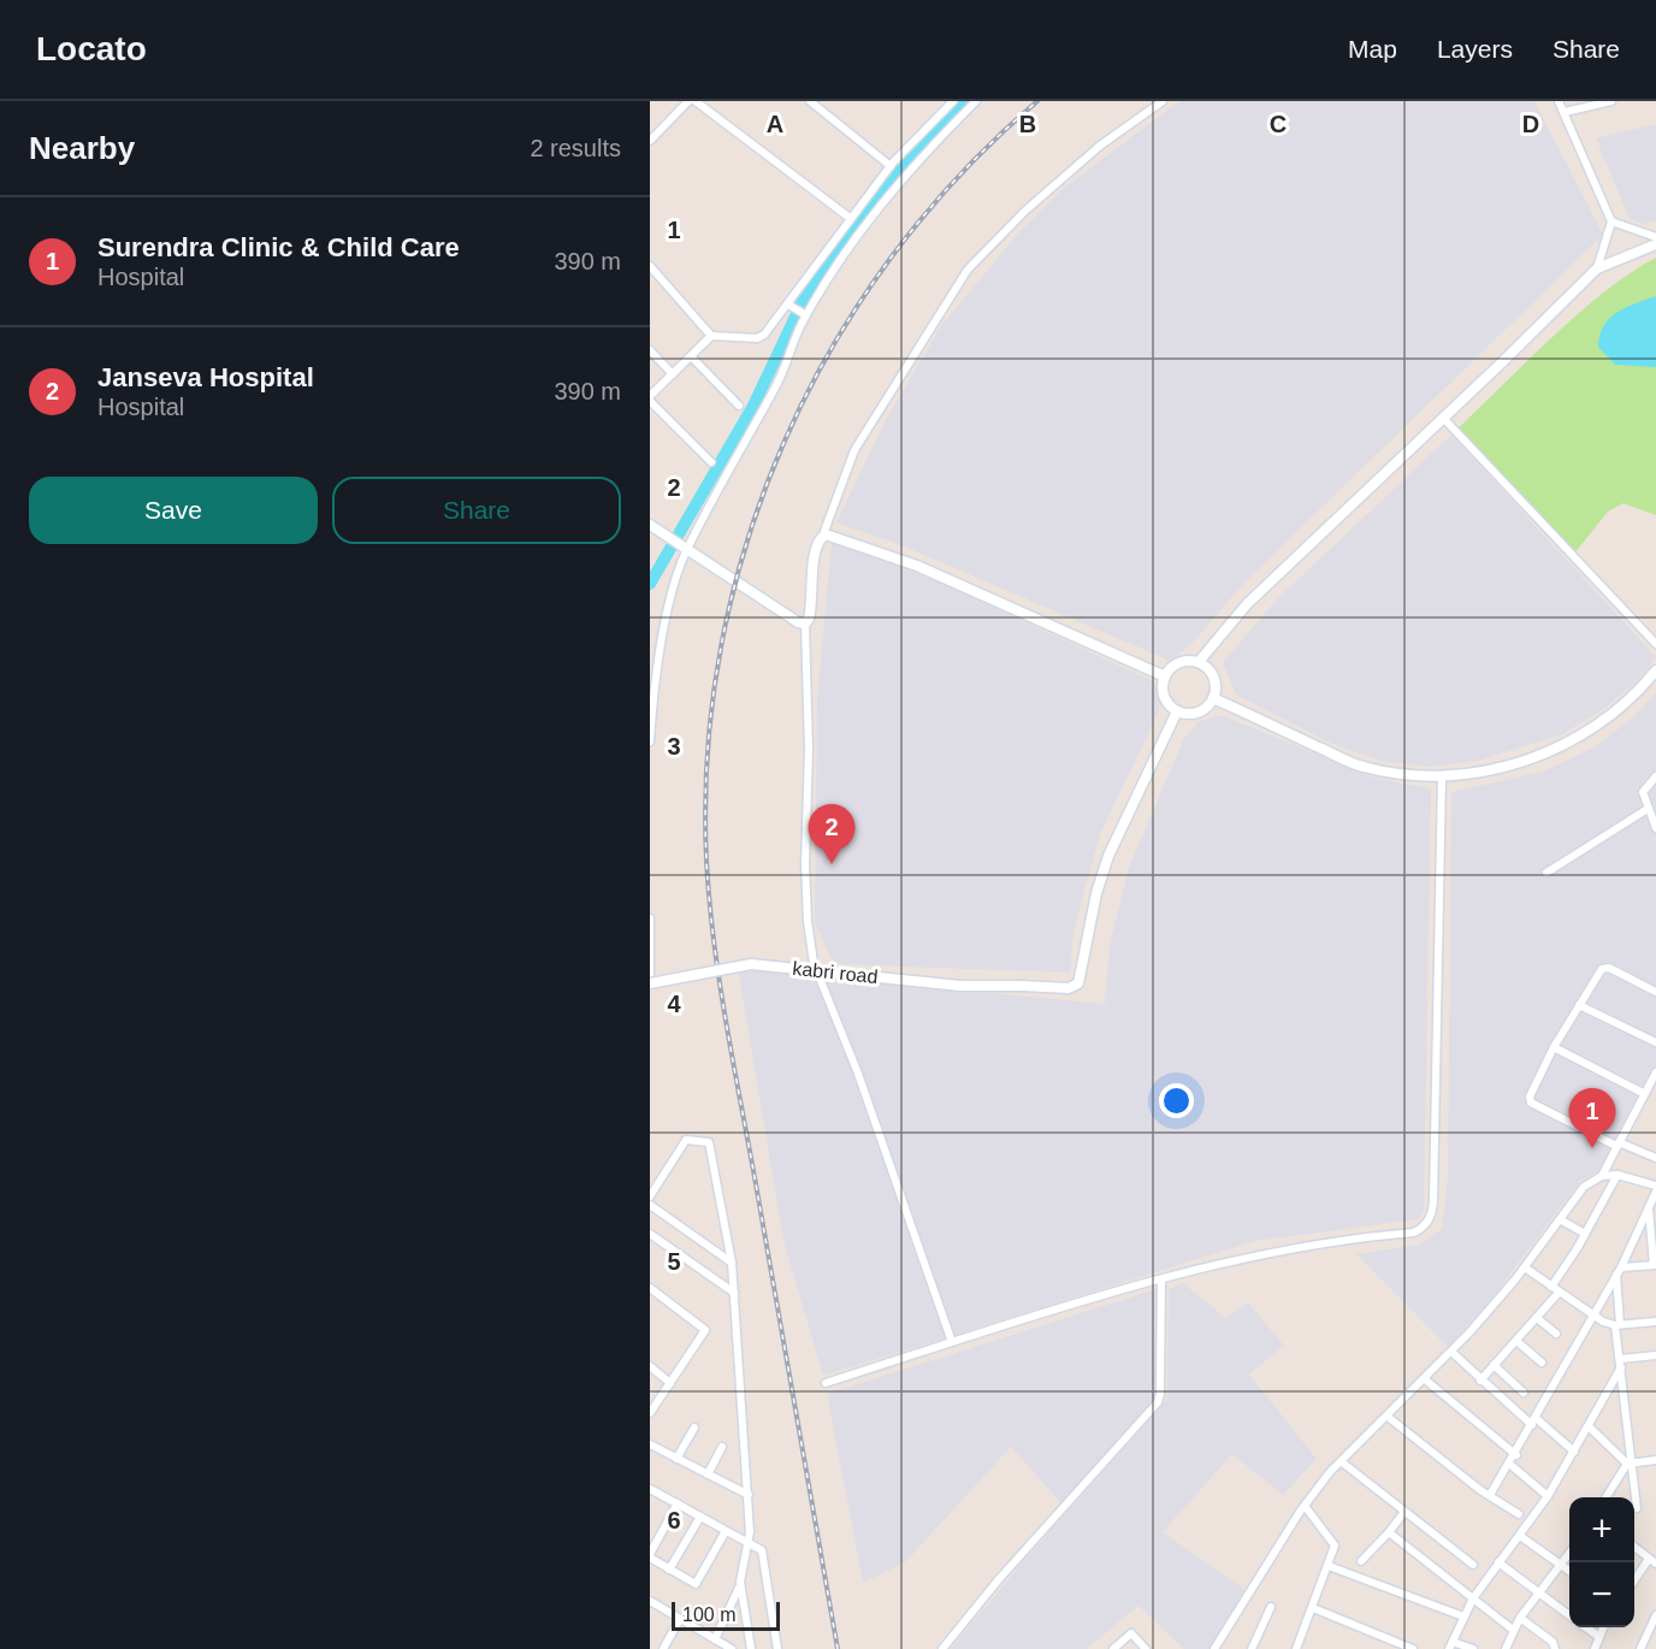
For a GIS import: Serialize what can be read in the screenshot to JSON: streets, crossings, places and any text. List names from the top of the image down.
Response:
{
  "streets": {
    "street": ["kabri road"]
  },
  "scale_bar": "100 m",
  "page": {
    "header": "Locato",
    "nav": ["Map", "Layers", "Share"],
    "heading": ["Nearby", "2 results"],
    "list": [
      {
        "mark": "1",
        "name": "Surendra Clinic & Child Care",
        "note": "Hospital",
        "value": "390 m"
      },
      {
        "mark": "2",
        "name": "Janseva Hospital",
        "note": "Hospital",
        "value": "390 m"
      }
    ],
    "buttons": ["Save", "Share"],
    "pins": ["2", "1"],
    "map_buttons": ["+", "−"],
    "scale": "100 m"
  },
  "grid": {
    "columns": [
      "A",
      "B",
      "C",
      "D"
    ],
    "rows": [
      "1",
      "2",
      "3",
      "4",
      "5",
      "6"
    ]
  }
}
